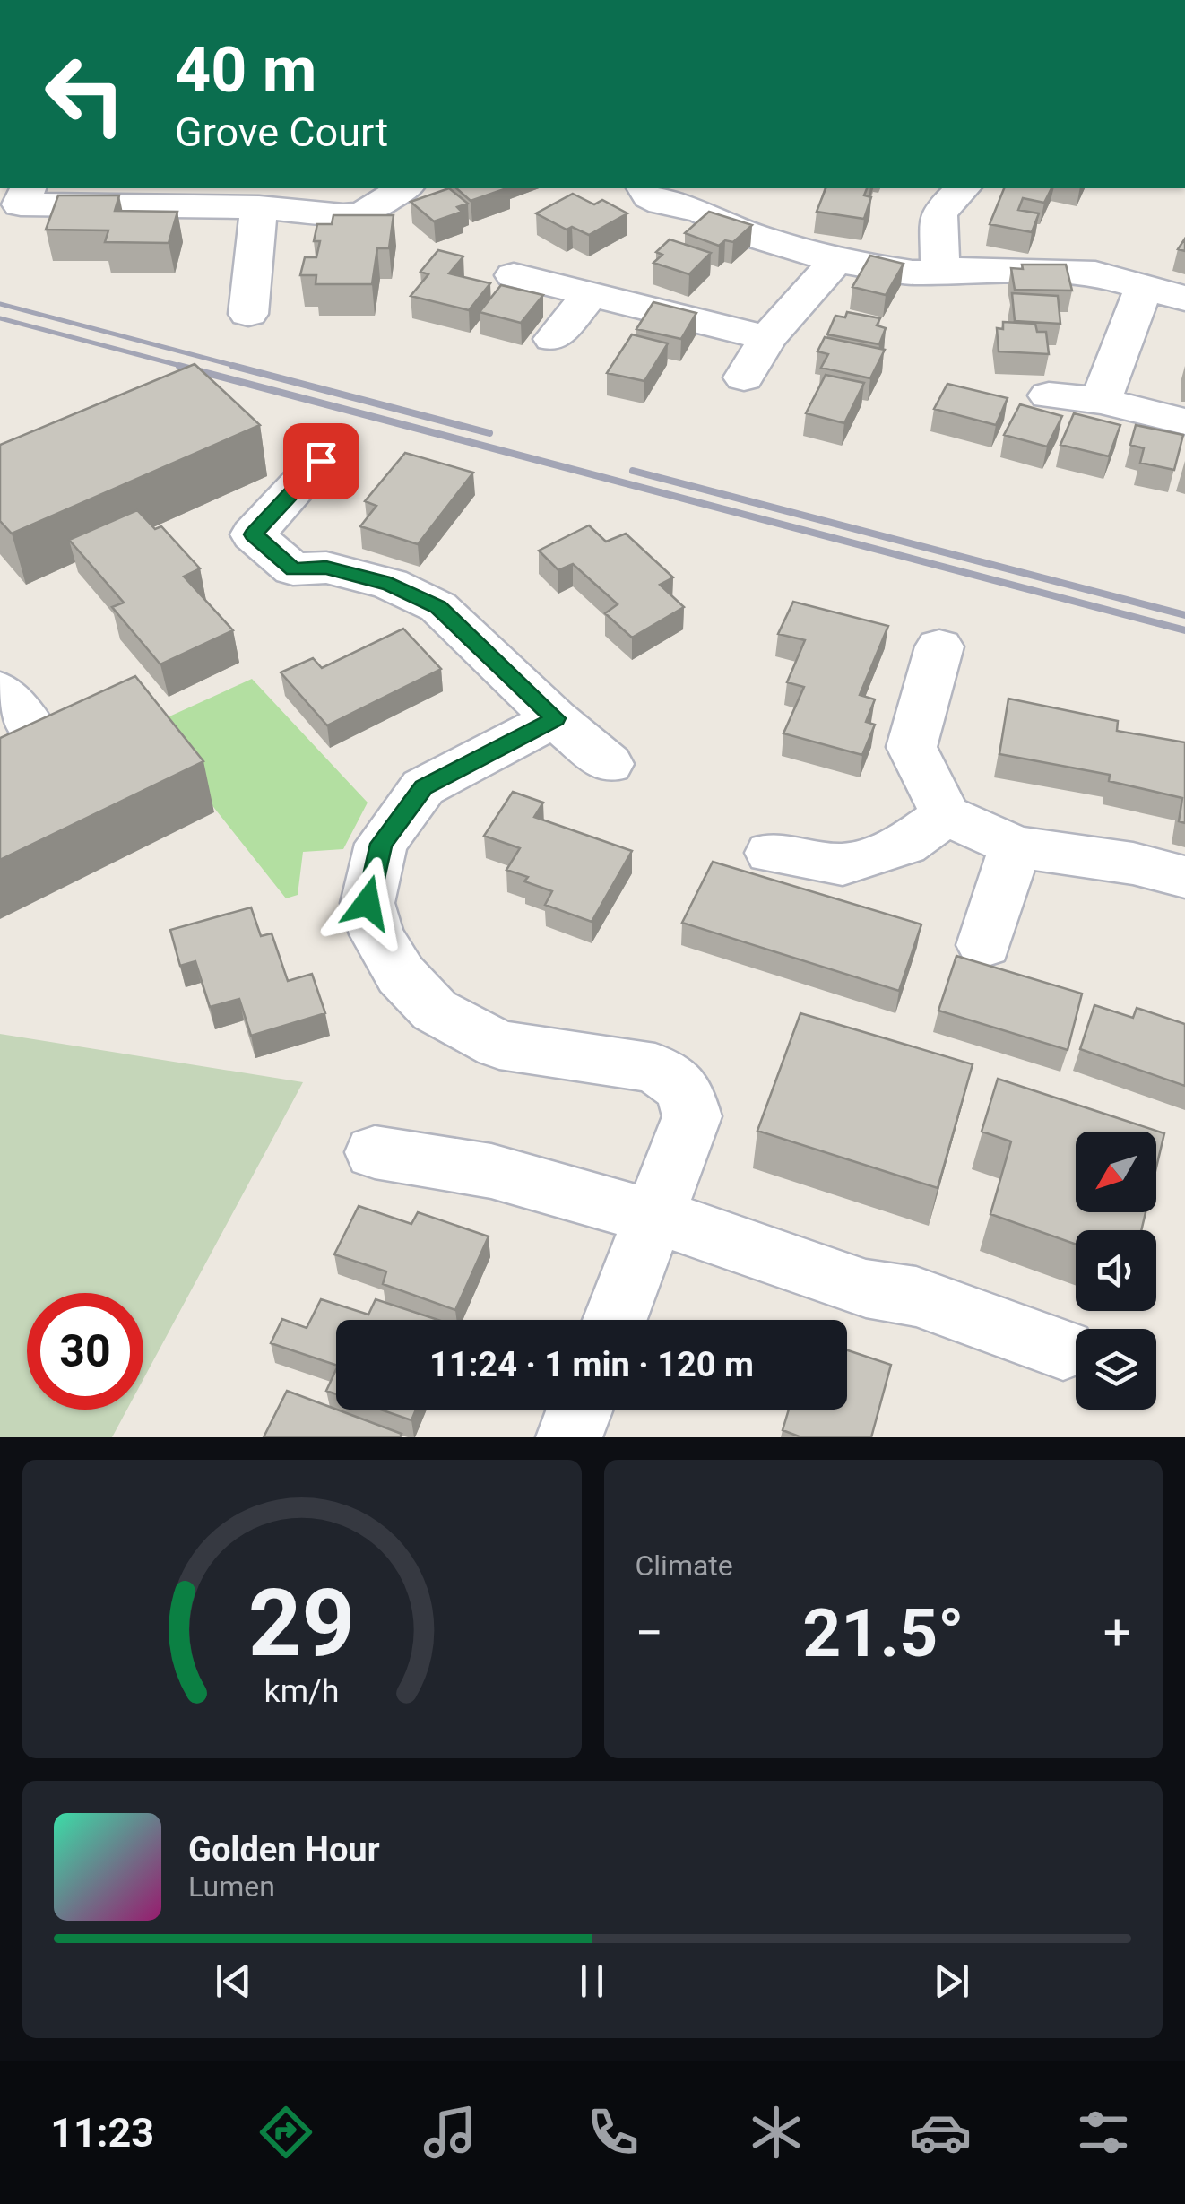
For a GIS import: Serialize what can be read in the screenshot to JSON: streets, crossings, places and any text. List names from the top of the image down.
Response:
{
  "north": "bottom left",
  "page": {
    "turn": ["40 m", "Grove Court"],
    "limit": "30",
    "trip": "11:24 · 1 min · 120 m",
    "tile": "Climate",
    "heat": ["−", "21.5°", "+"],
    "song": ["Golden Hour", "Lumen"],
    "tabs": "11:23",
    "gauge": ["29", "km/h"]
  }
}
